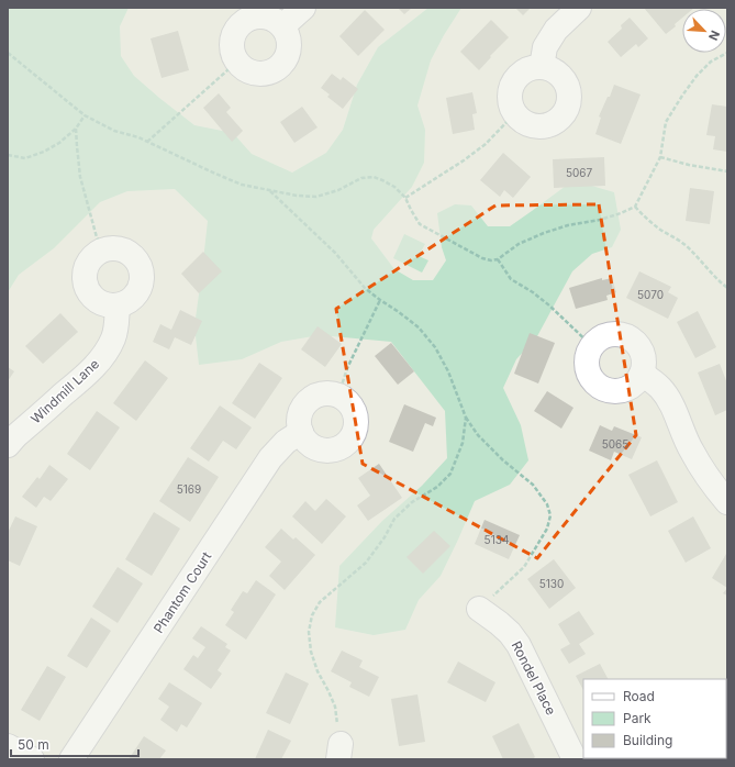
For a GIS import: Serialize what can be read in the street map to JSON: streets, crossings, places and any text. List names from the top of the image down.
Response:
{
  "streets": {
    "street": ["Windmill Lane", "Phantom Court", "Rondel Place"]
  },
  "house_numbers": [
    "5067",
    "5070",
    "5065",
    "5169",
    "5134",
    "5130"
  ],
  "legend": ["Road", "Park", "Building"],
  "scale_bar": "50 m",
  "north": "bottom right"
}
